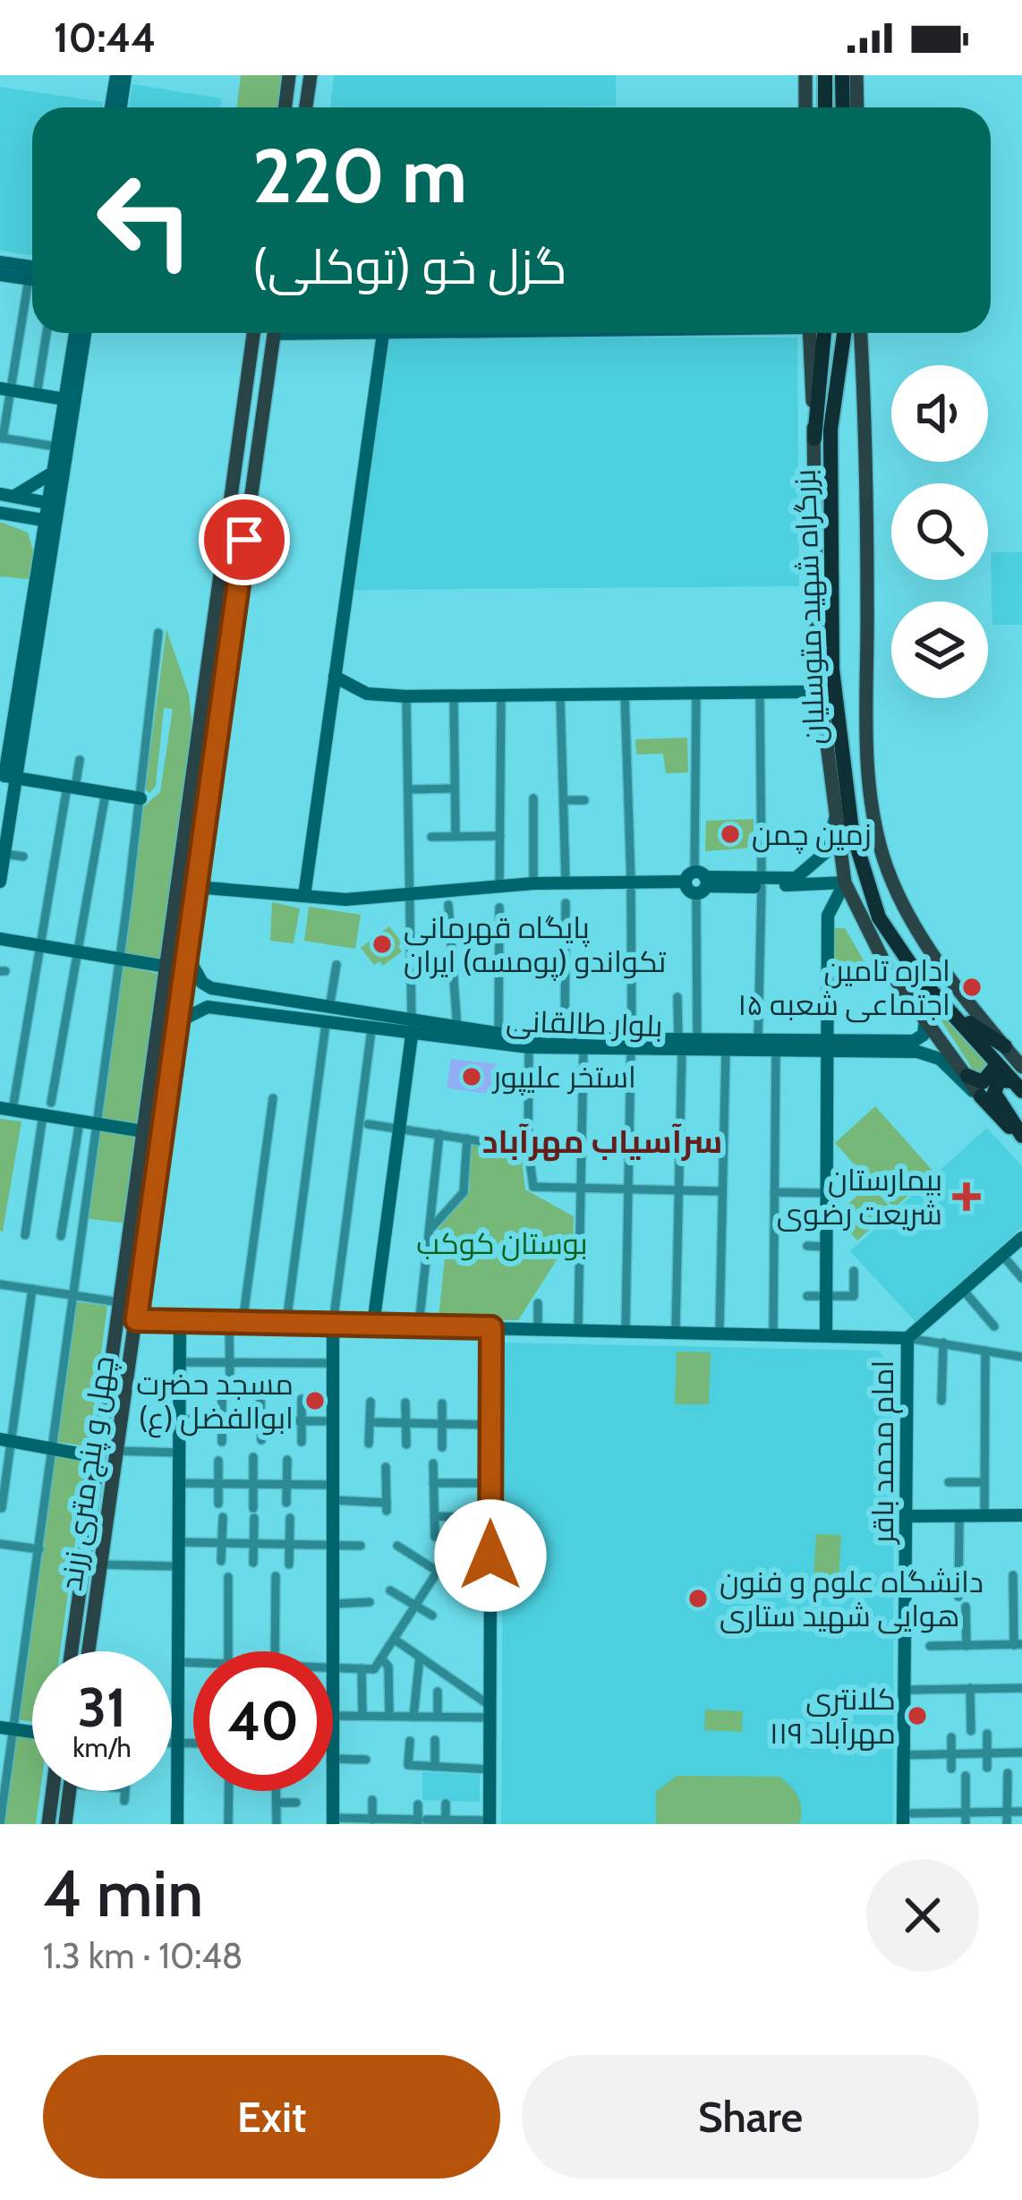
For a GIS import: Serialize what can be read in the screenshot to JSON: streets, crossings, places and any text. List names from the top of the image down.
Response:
{
  "streets": {
    "highway": ["بزرگراه شهید متوسلیان"],
    "main road": ["چهل و پنج متری زرند"],
    "street": ["بلوار طالقانی", "امام محمد باقر"]
  },
  "districts": ["سرآسیاب مهرآباد"],
  "parks": ["بوستان کوکب"],
  "places": {
    "other": [
      "زمین چمن",
      "پایگاه قهرمانی تکواندو (پومسه) ایران",
      "اداره تامین اجتماعی شعبه ۱۵",
      "استخر علیپور",
      "مسجد حضرت ابوالفضل (ع)",
      "دانشگاه علوم و فنون هوایی شهید ستاری",
      "کلانتری ۱۱۹ مهرآباد"
    ],
    "health": ["بیمارستان شریعت رضوی"]
  },
  "page": {
    "status": "10:44",
    "turn": ["220 m", "گزل خو (توکلی)"],
    "speed": "31 km/h",
    "limit": "40",
    "heading": ["4 min", "1.3 km · 10:48"],
    "buttons": ["Exit", "Share"]
  }
}
